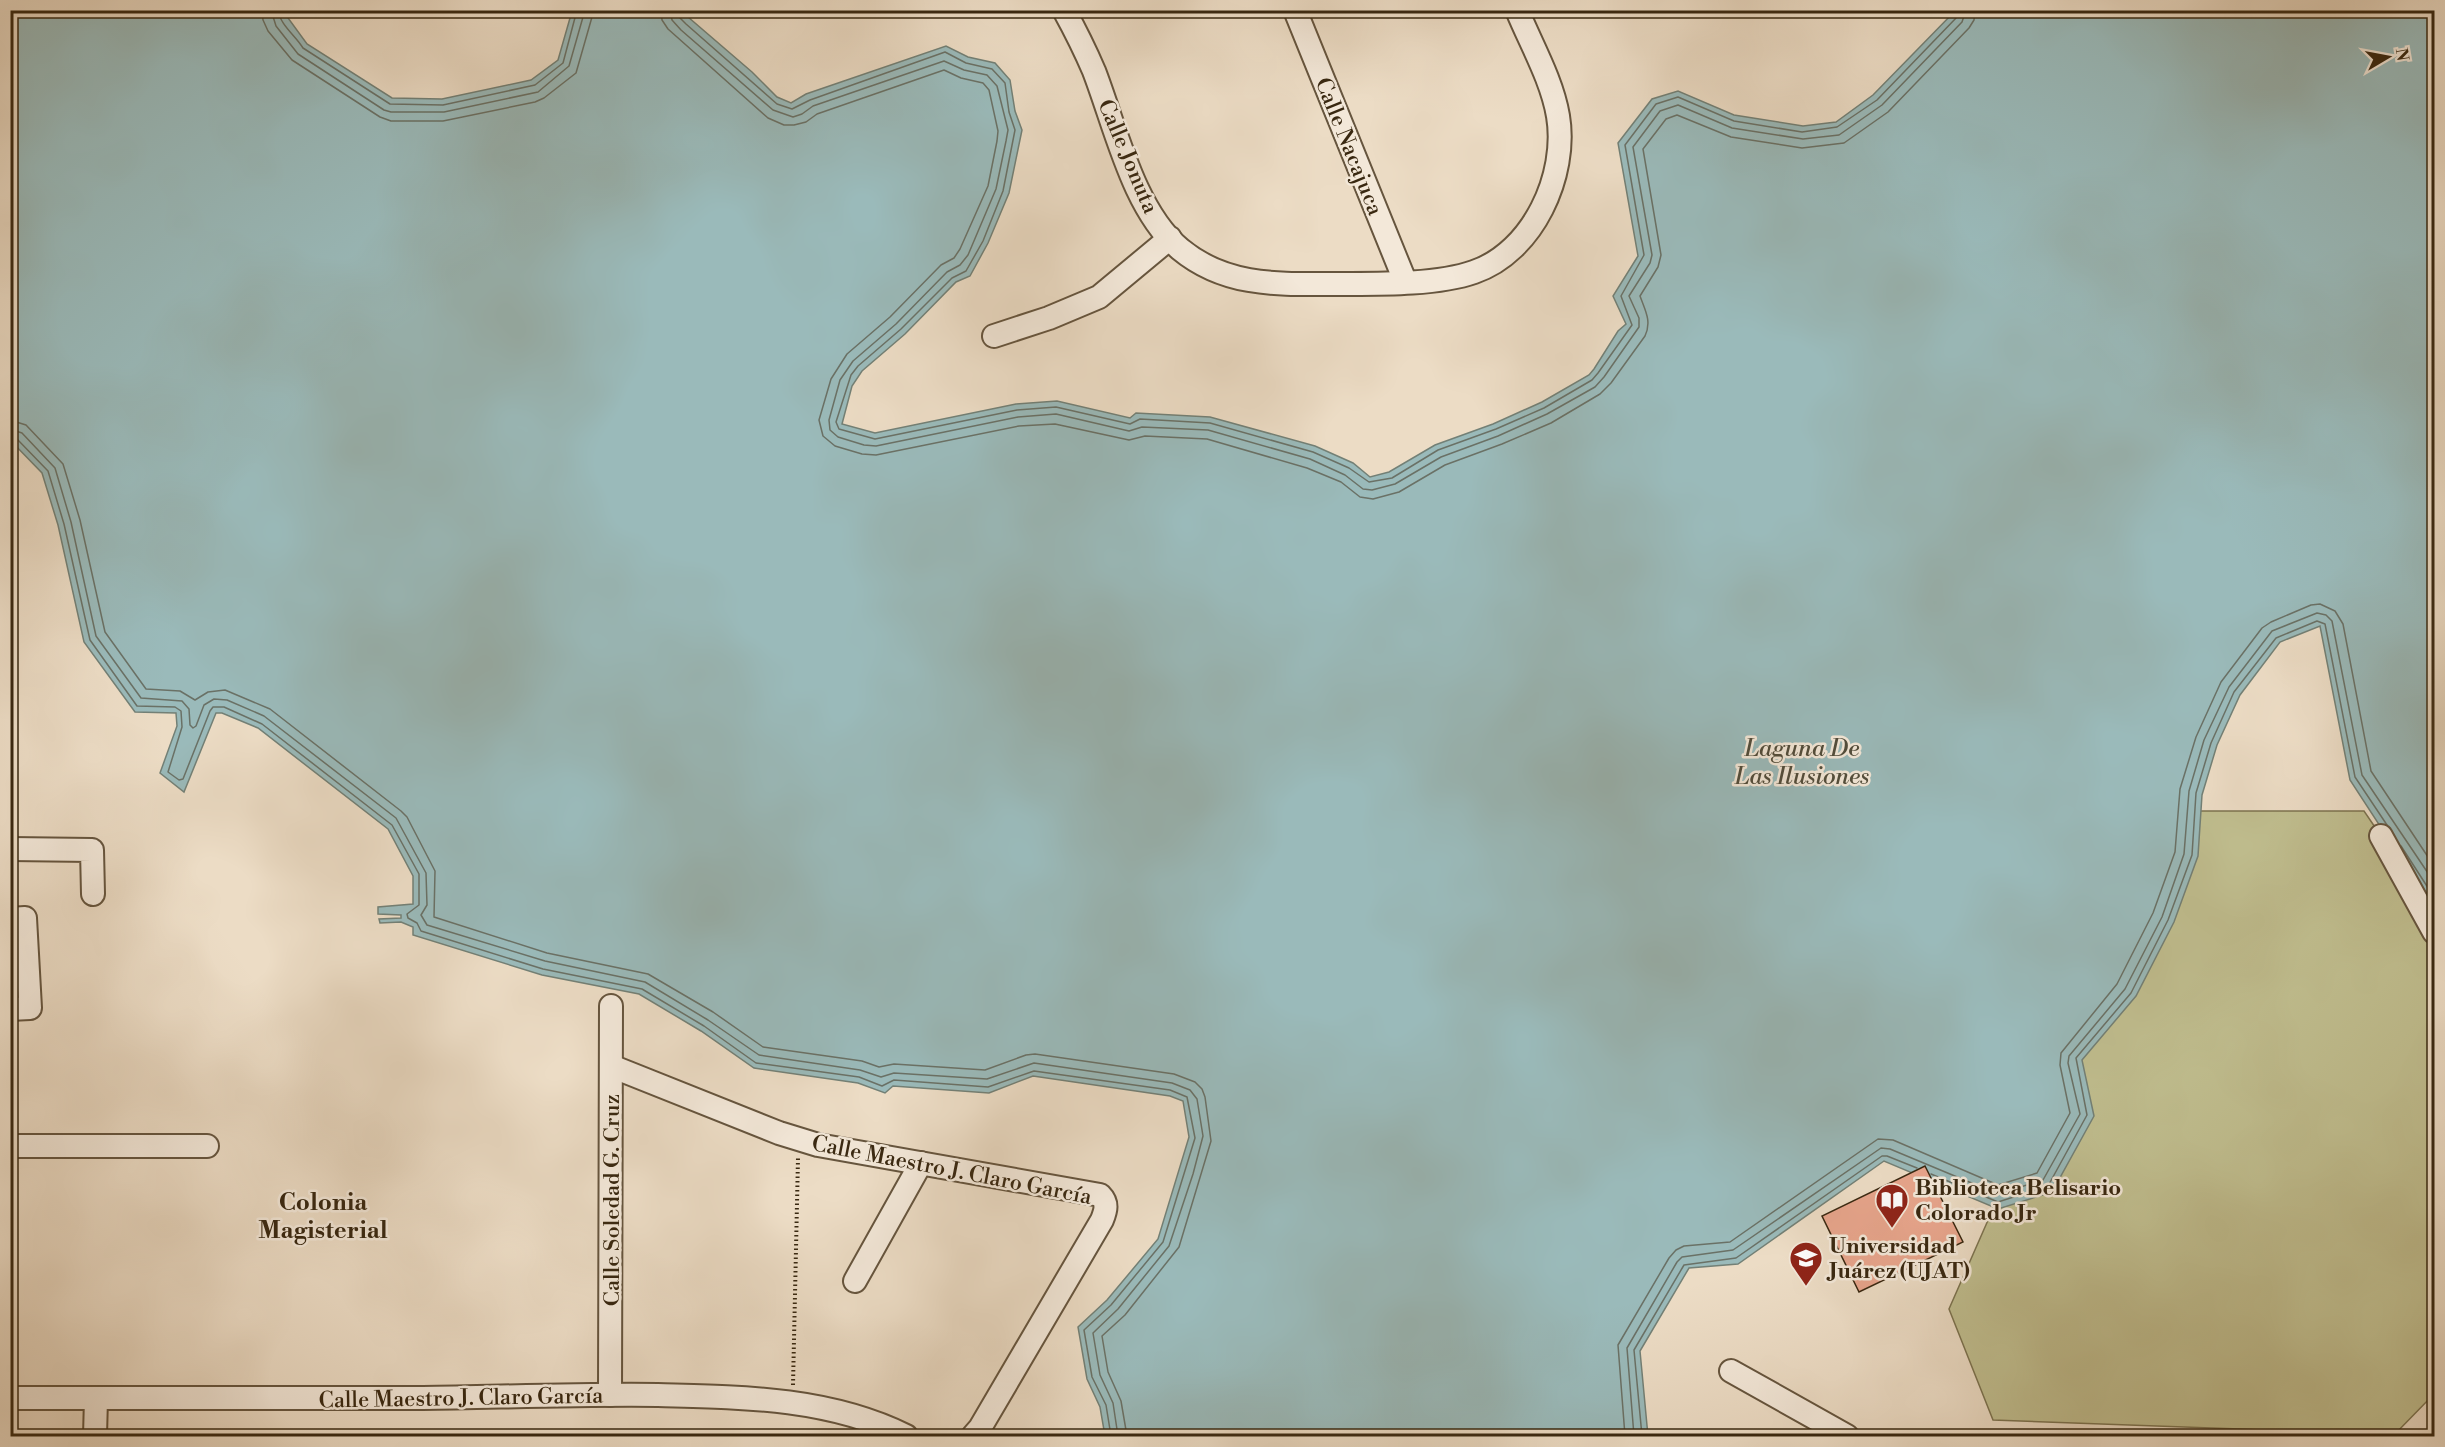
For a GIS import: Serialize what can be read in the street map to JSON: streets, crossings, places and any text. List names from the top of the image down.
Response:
{
  "streets": {
    "street": [
      "Calle Nacajuca",
      "Calle Jonuta",
      "Calle Maestro J. Claro García",
      "Calle Soledad G. Cruz"
    ]
  },
  "crossings": [
    ["Calle Nacajuca", "Calle Jonuta"],
    ["Calle Maestro J. Claro García", "Calle Soledad G. Cruz"]
  ],
  "districts": ["Colonia Magisterial"],
  "water": ["Laguna De Las Ilusiones"],
  "places": {
    "library": ["Biblioteca Belisario Colorado Jr"],
    "school or university": ["Universidad Juárez (UJAT)"]
  },
  "north": "right"
}
